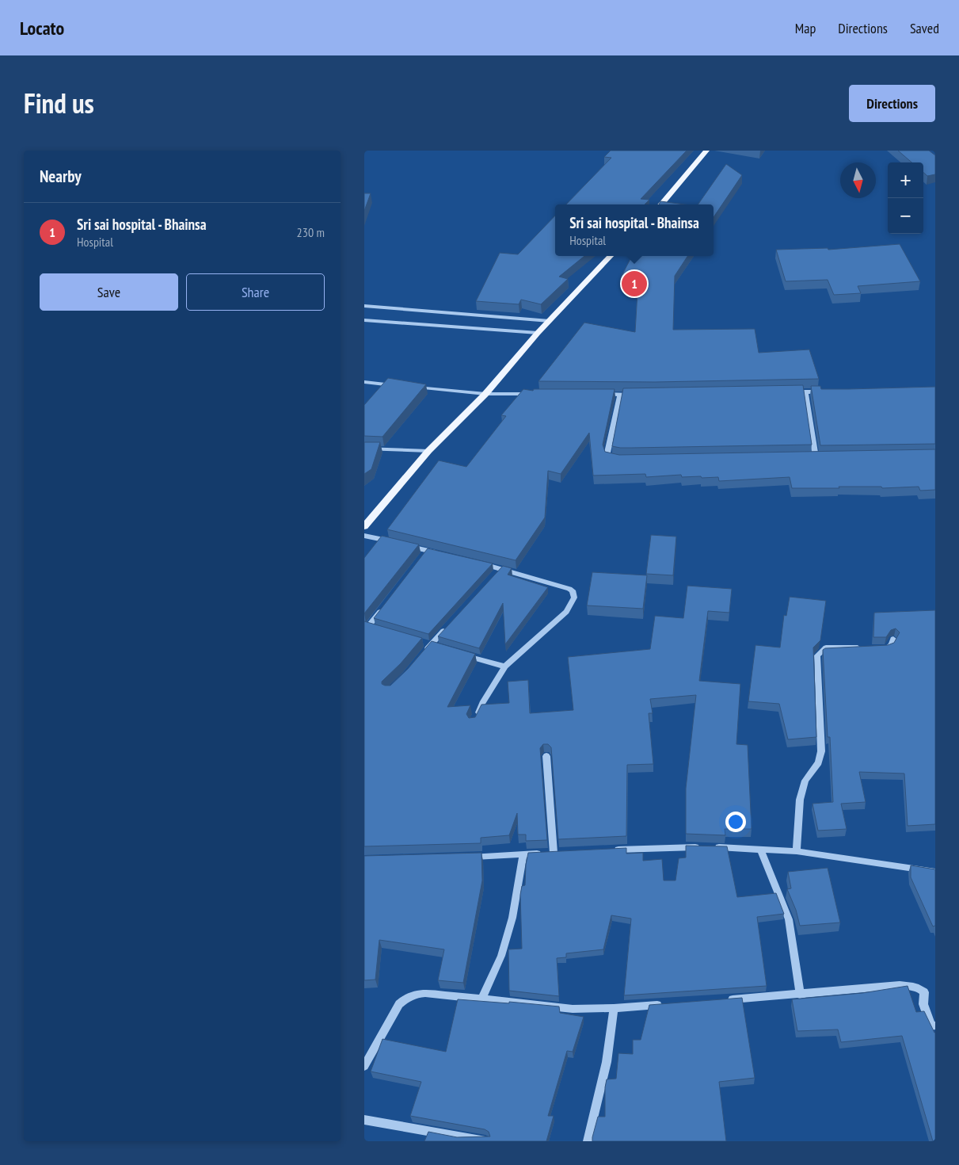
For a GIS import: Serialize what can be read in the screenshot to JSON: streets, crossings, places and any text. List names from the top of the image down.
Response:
{
  "north": "bottom",
  "page": {
    "header": "Locato",
    "nav": ["Map", "Directions", "Saved"],
    "title": "Find us",
    "buttons": [
      "Directions",
      ["Save", "Share"]
    ],
    "heading": "Nearby",
    "map_buttons": ["+", "−"],
    "list": [
      {
        "mark": "1",
        "name": "Sri sai hospital - Bhainsa",
        "note": "Hospital",
        "value": "230 m"
      }
    ],
    "popup": ["Sri sai hospital - Bhainsa", "Hospital"],
    "pins": "1"
  }
}
